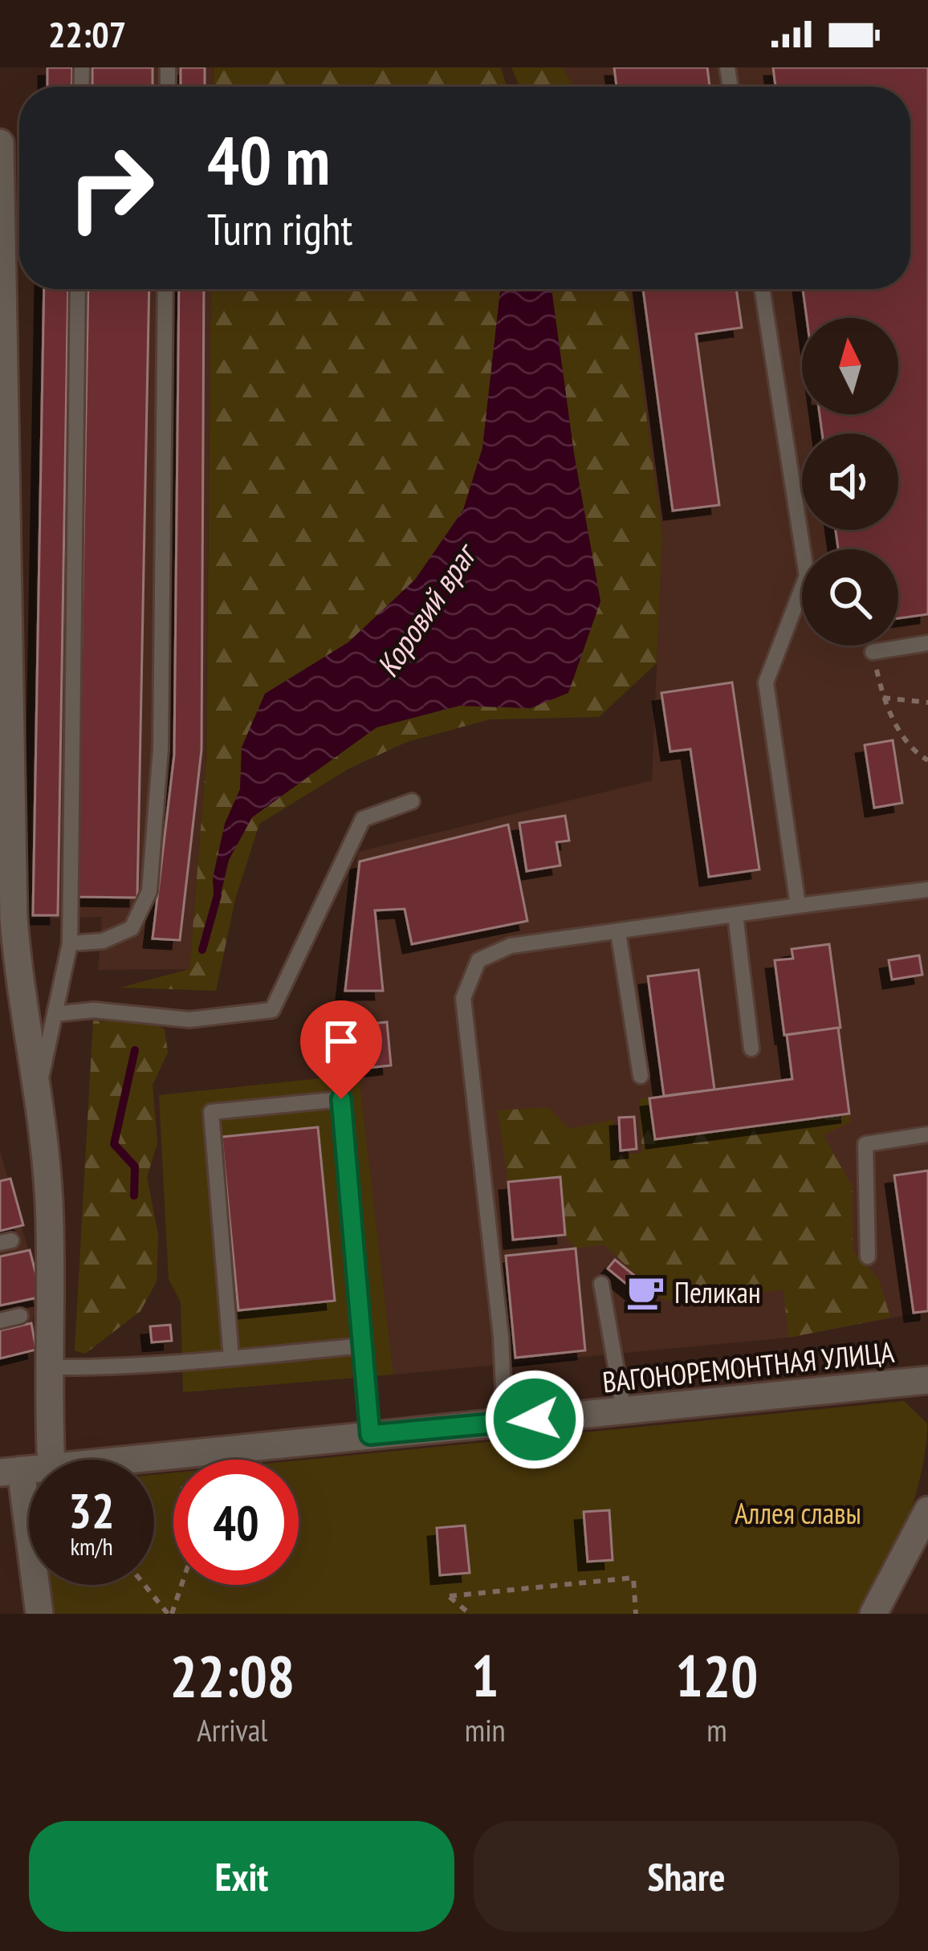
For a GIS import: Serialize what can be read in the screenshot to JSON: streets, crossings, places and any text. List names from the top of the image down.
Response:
{
  "streets": {
    "street": ["ВАГОНОРЕМОНТНАЯ УЛИЦА"]
  },
  "water": ["Коровий враг"],
  "parks": ["Аллея славы"],
  "places": {
    "cafe": ["Пеликан"]
  },
  "north": "top",
  "page": {
    "status": "22:07",
    "turn": ["40 m", "Turn right"],
    "speed": "32 km/h",
    "limit": "40",
    "eta": [
      "22:08",
      "Arrival",
      "1",
      "min",
      "120",
      "m"
    ],
    "buttons": ["Exit", "Share"]
  }
}
